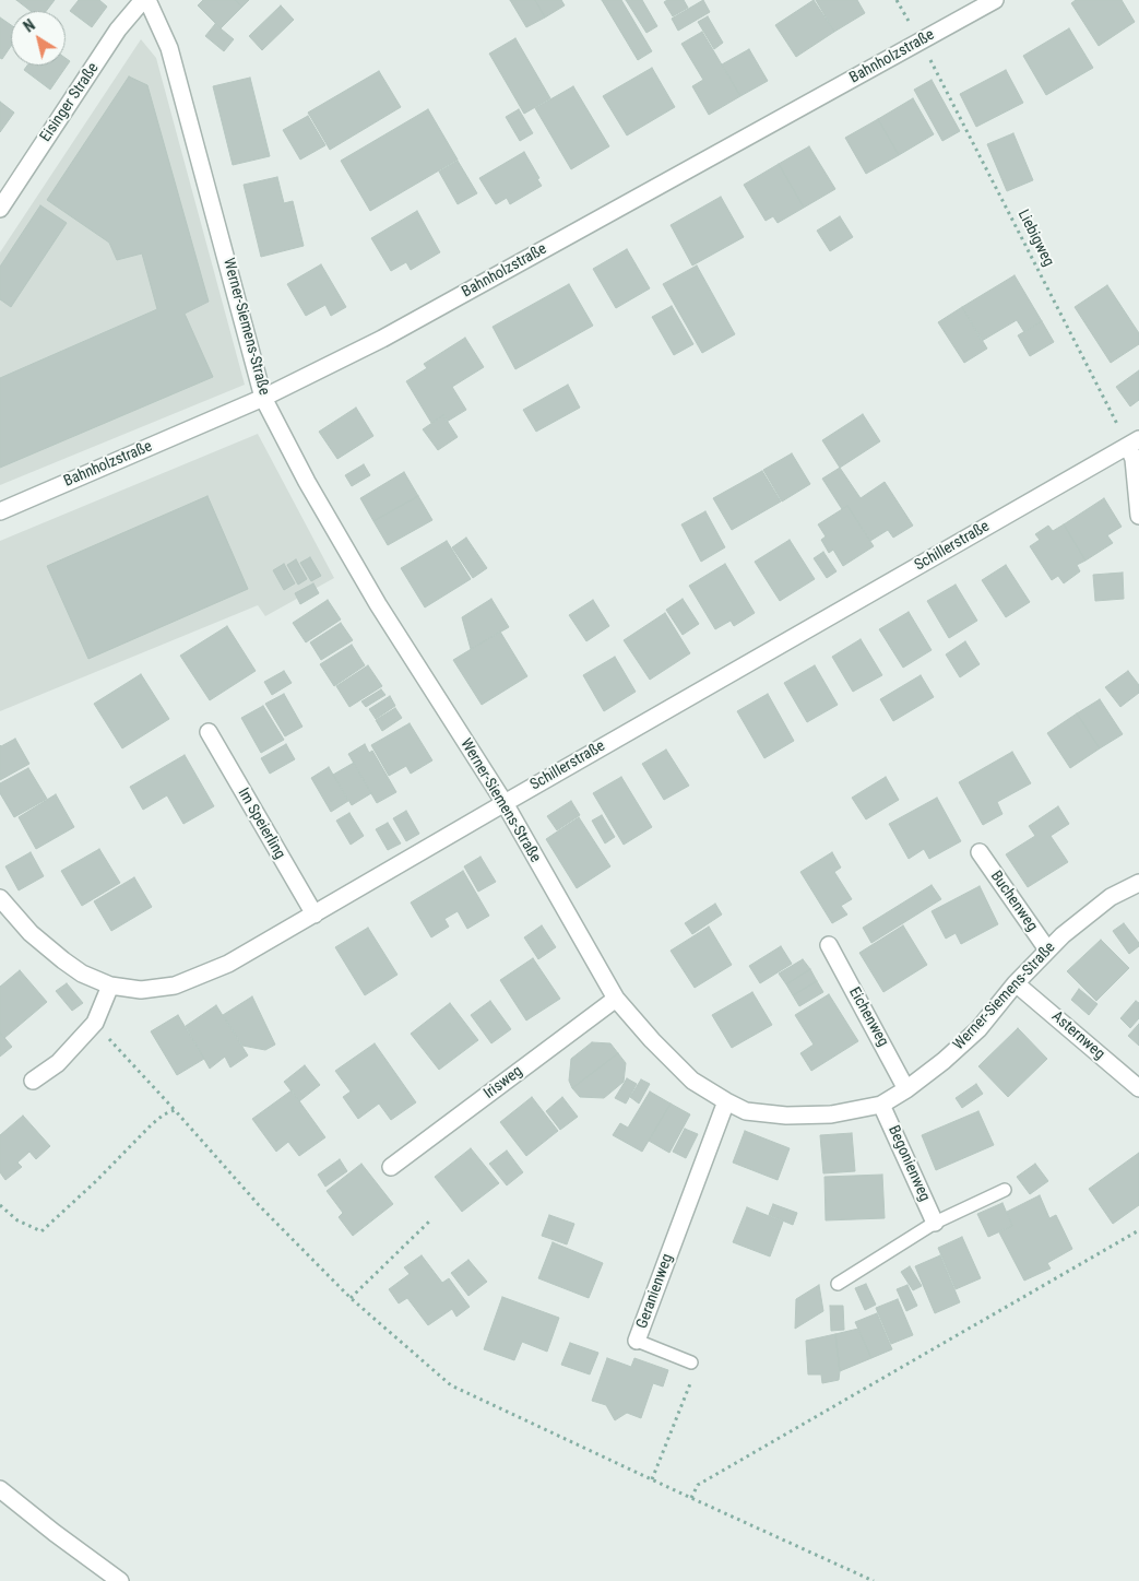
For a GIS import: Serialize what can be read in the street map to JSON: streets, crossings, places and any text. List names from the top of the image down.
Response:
{
  "streets": {
    "street": [
      "Bahnholzstraße",
      "Eisinger Straße",
      "Werner-Siemens-Straße",
      "Schillerstraße",
      "Im Speierling",
      "Buchenweg",
      "Eichenweg",
      "Asternweg",
      "Irisweg",
      "Begonienweg",
      "Geranienweg"
    ],
    "path": ["Liebigweg"]
  },
  "crossings": [
    ["Bahnholzstraße", "Liebigweg"],
    ["Bahnholzstraße", "Werner-Siemens-Straße"],
    ["Eisinger Straße", "Werner-Siemens-Straße"],
    ["Liebigweg", "Schillerstraße"],
    ["Werner-Siemens-Straße", "Schillerstraße"],
    ["Werner-Siemens-Straße", "Buchenweg"],
    ["Werner-Siemens-Straße", "Eichenweg"],
    ["Werner-Siemens-Straße", "Asternweg"],
    ["Werner-Siemens-Straße", "Irisweg"],
    ["Werner-Siemens-Straße", "Begonienweg"],
    ["Werner-Siemens-Straße", "Geranienweg"],
    ["Schillerstraße", "Im Speierling"]
  ],
  "north": "top left"
}
